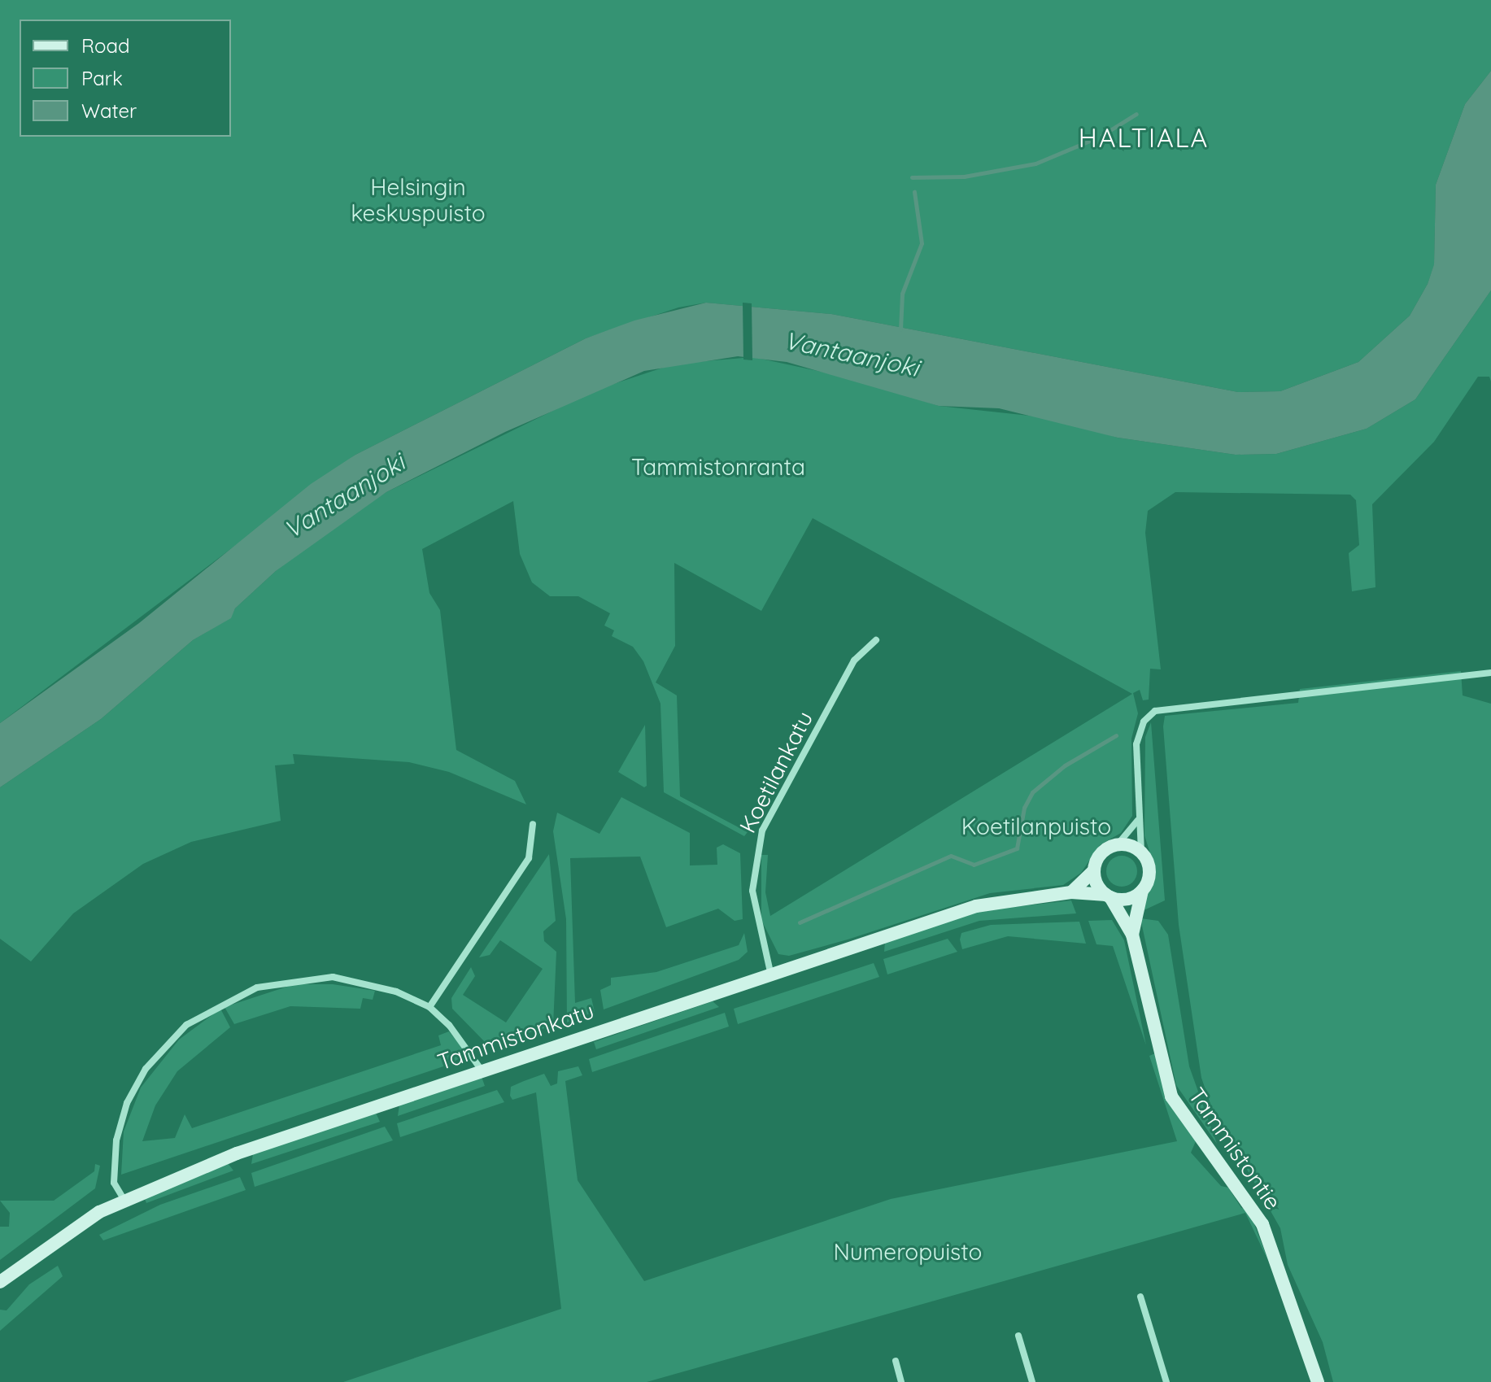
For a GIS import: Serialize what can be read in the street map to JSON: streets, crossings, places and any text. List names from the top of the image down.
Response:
{
  "streets": {
    "street": ["Koetilankatu", "Tammistonkatu", "Tammistontie"]
  },
  "crossings": [
    ["Koetilankatu", "Tammistonkatu"],
    ["Tammistonkatu", "Tammistontie"]
  ],
  "districts": ["HALTIALA"],
  "water": ["Vantaanjoki"],
  "parks": [
    "Helsingin keskuspuisto",
    "Tammistonranta",
    "Koetilanpuisto",
    "Numeropuisto"
  ],
  "legend": ["Road", "Park", "Water"]
}
